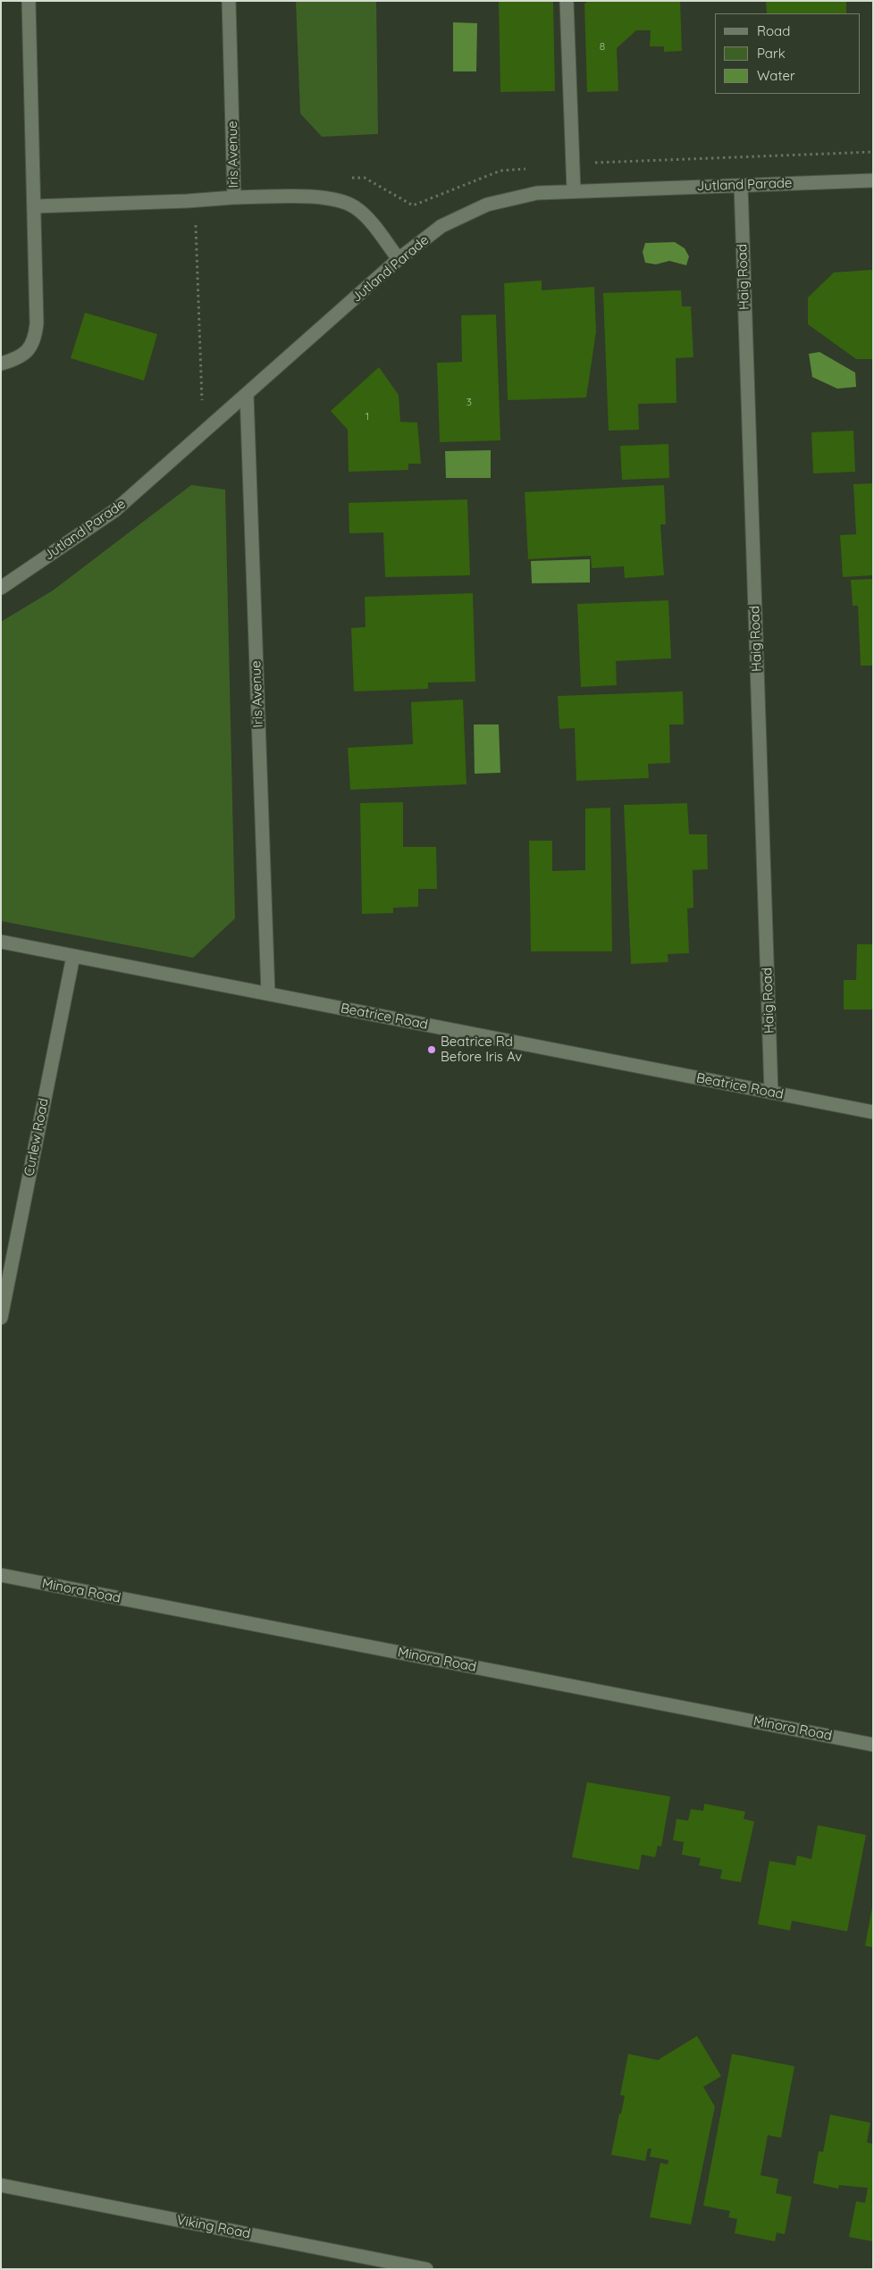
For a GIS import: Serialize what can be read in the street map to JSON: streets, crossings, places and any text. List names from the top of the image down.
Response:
{
  "streets": {
    "street": [
      "Iris Avenue",
      "Jutland Parade",
      "Haig Road",
      "Beatrice Road",
      "Curlew Road",
      "Minora Road",
      "Viking Road"
    ]
  },
  "crossings": [
    ["Iris Avenue", "Jutland Parade"],
    ["Iris Avenue", "Beatrice Road"],
    ["Jutland Parade", "Haig Road"],
    ["Haig Road", "Beatrice Road"],
    ["Beatrice Road", "Curlew Road"]
  ],
  "places": ["Beatrice Rd Before Iris Av"],
  "house_numbers": ["8", "3", "1"],
  "legend": ["Road", "Park", "Water"]
}
